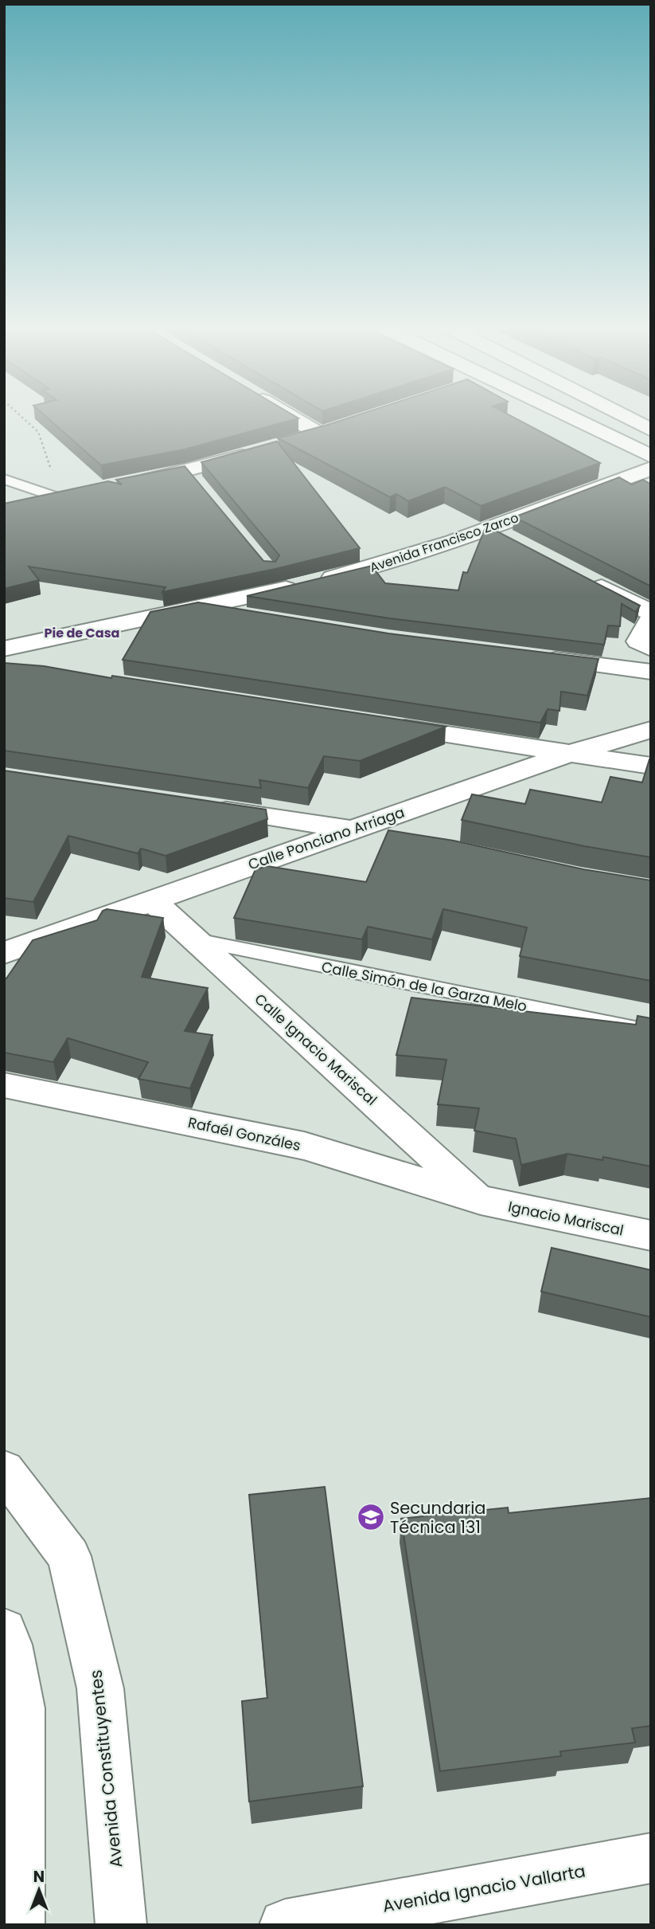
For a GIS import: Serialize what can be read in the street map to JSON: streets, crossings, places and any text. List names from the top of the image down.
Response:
{
  "streets": {
    "street": [
      "Avenida Francisco Zarco",
      "Calle Ponciano Arriaga",
      "Calle Ignacio Mariscal",
      "Rafaél Gonzáles",
      "Ignacio Mariscal",
      "Avenida Constituyentes",
      "Avenida Ignacio Vallarta"
    ],
    "lane": ["Calle Simón de la Garza Melo"]
  },
  "crossings": [
    ["Calle Ponciano Arriaga", "Calle Ignacio Mariscal"],
    ["Calle Simón de la Garza Melo", "Calle Ignacio Mariscal"],
    ["Calle Ignacio Mariscal", "Rafaél Gonzáles"],
    ["Calle Ignacio Mariscal", "Ignacio Mariscal"],
    ["Rafaél Gonzáles", "Ignacio Mariscal"]
  ],
  "districts": ["Pie de Casa"],
  "places": {
    "school or university": ["Secundaria Técnica 131"]
  },
  "north": "top"
}
